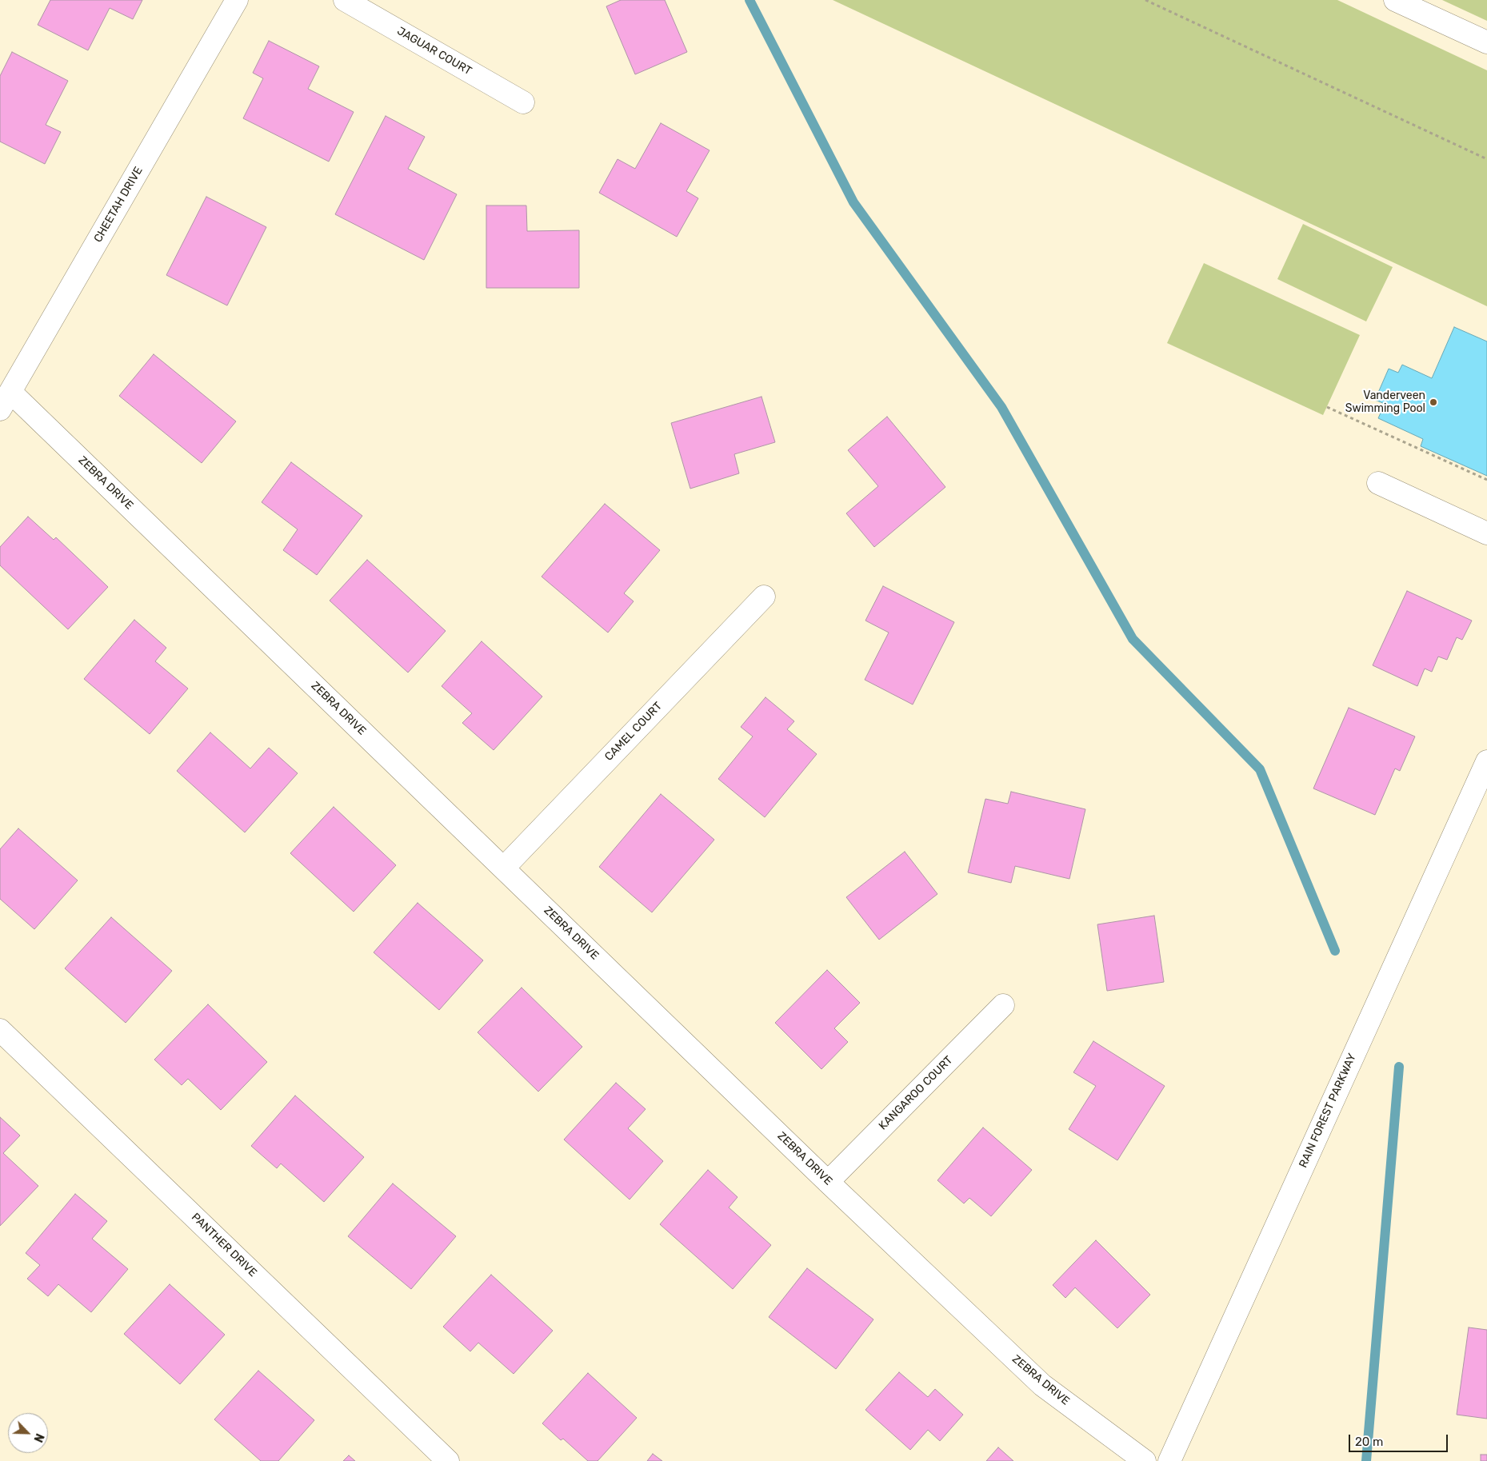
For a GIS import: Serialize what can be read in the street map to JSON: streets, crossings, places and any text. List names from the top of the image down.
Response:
{
  "streets": {
    "street": [
      "JAGUAR COURT",
      "CHEETAH DRIVE",
      "ZEBRA DRIVE",
      "CAMEL COURT",
      "KANGAROO COURT",
      "RAIN FOREST PARKWAY",
      "PANTHER DRIVE"
    ]
  },
  "crossings": [
    ["CHEETAH DRIVE", "ZEBRA DRIVE"],
    ["ZEBRA DRIVE", "CAMEL COURT"],
    ["ZEBRA DRIVE", "KANGAROO COURT"]
  ],
  "places": ["Vanderveen Swimming Pool"],
  "scale_bar": "20 m",
  "north": "bottom right"
}
